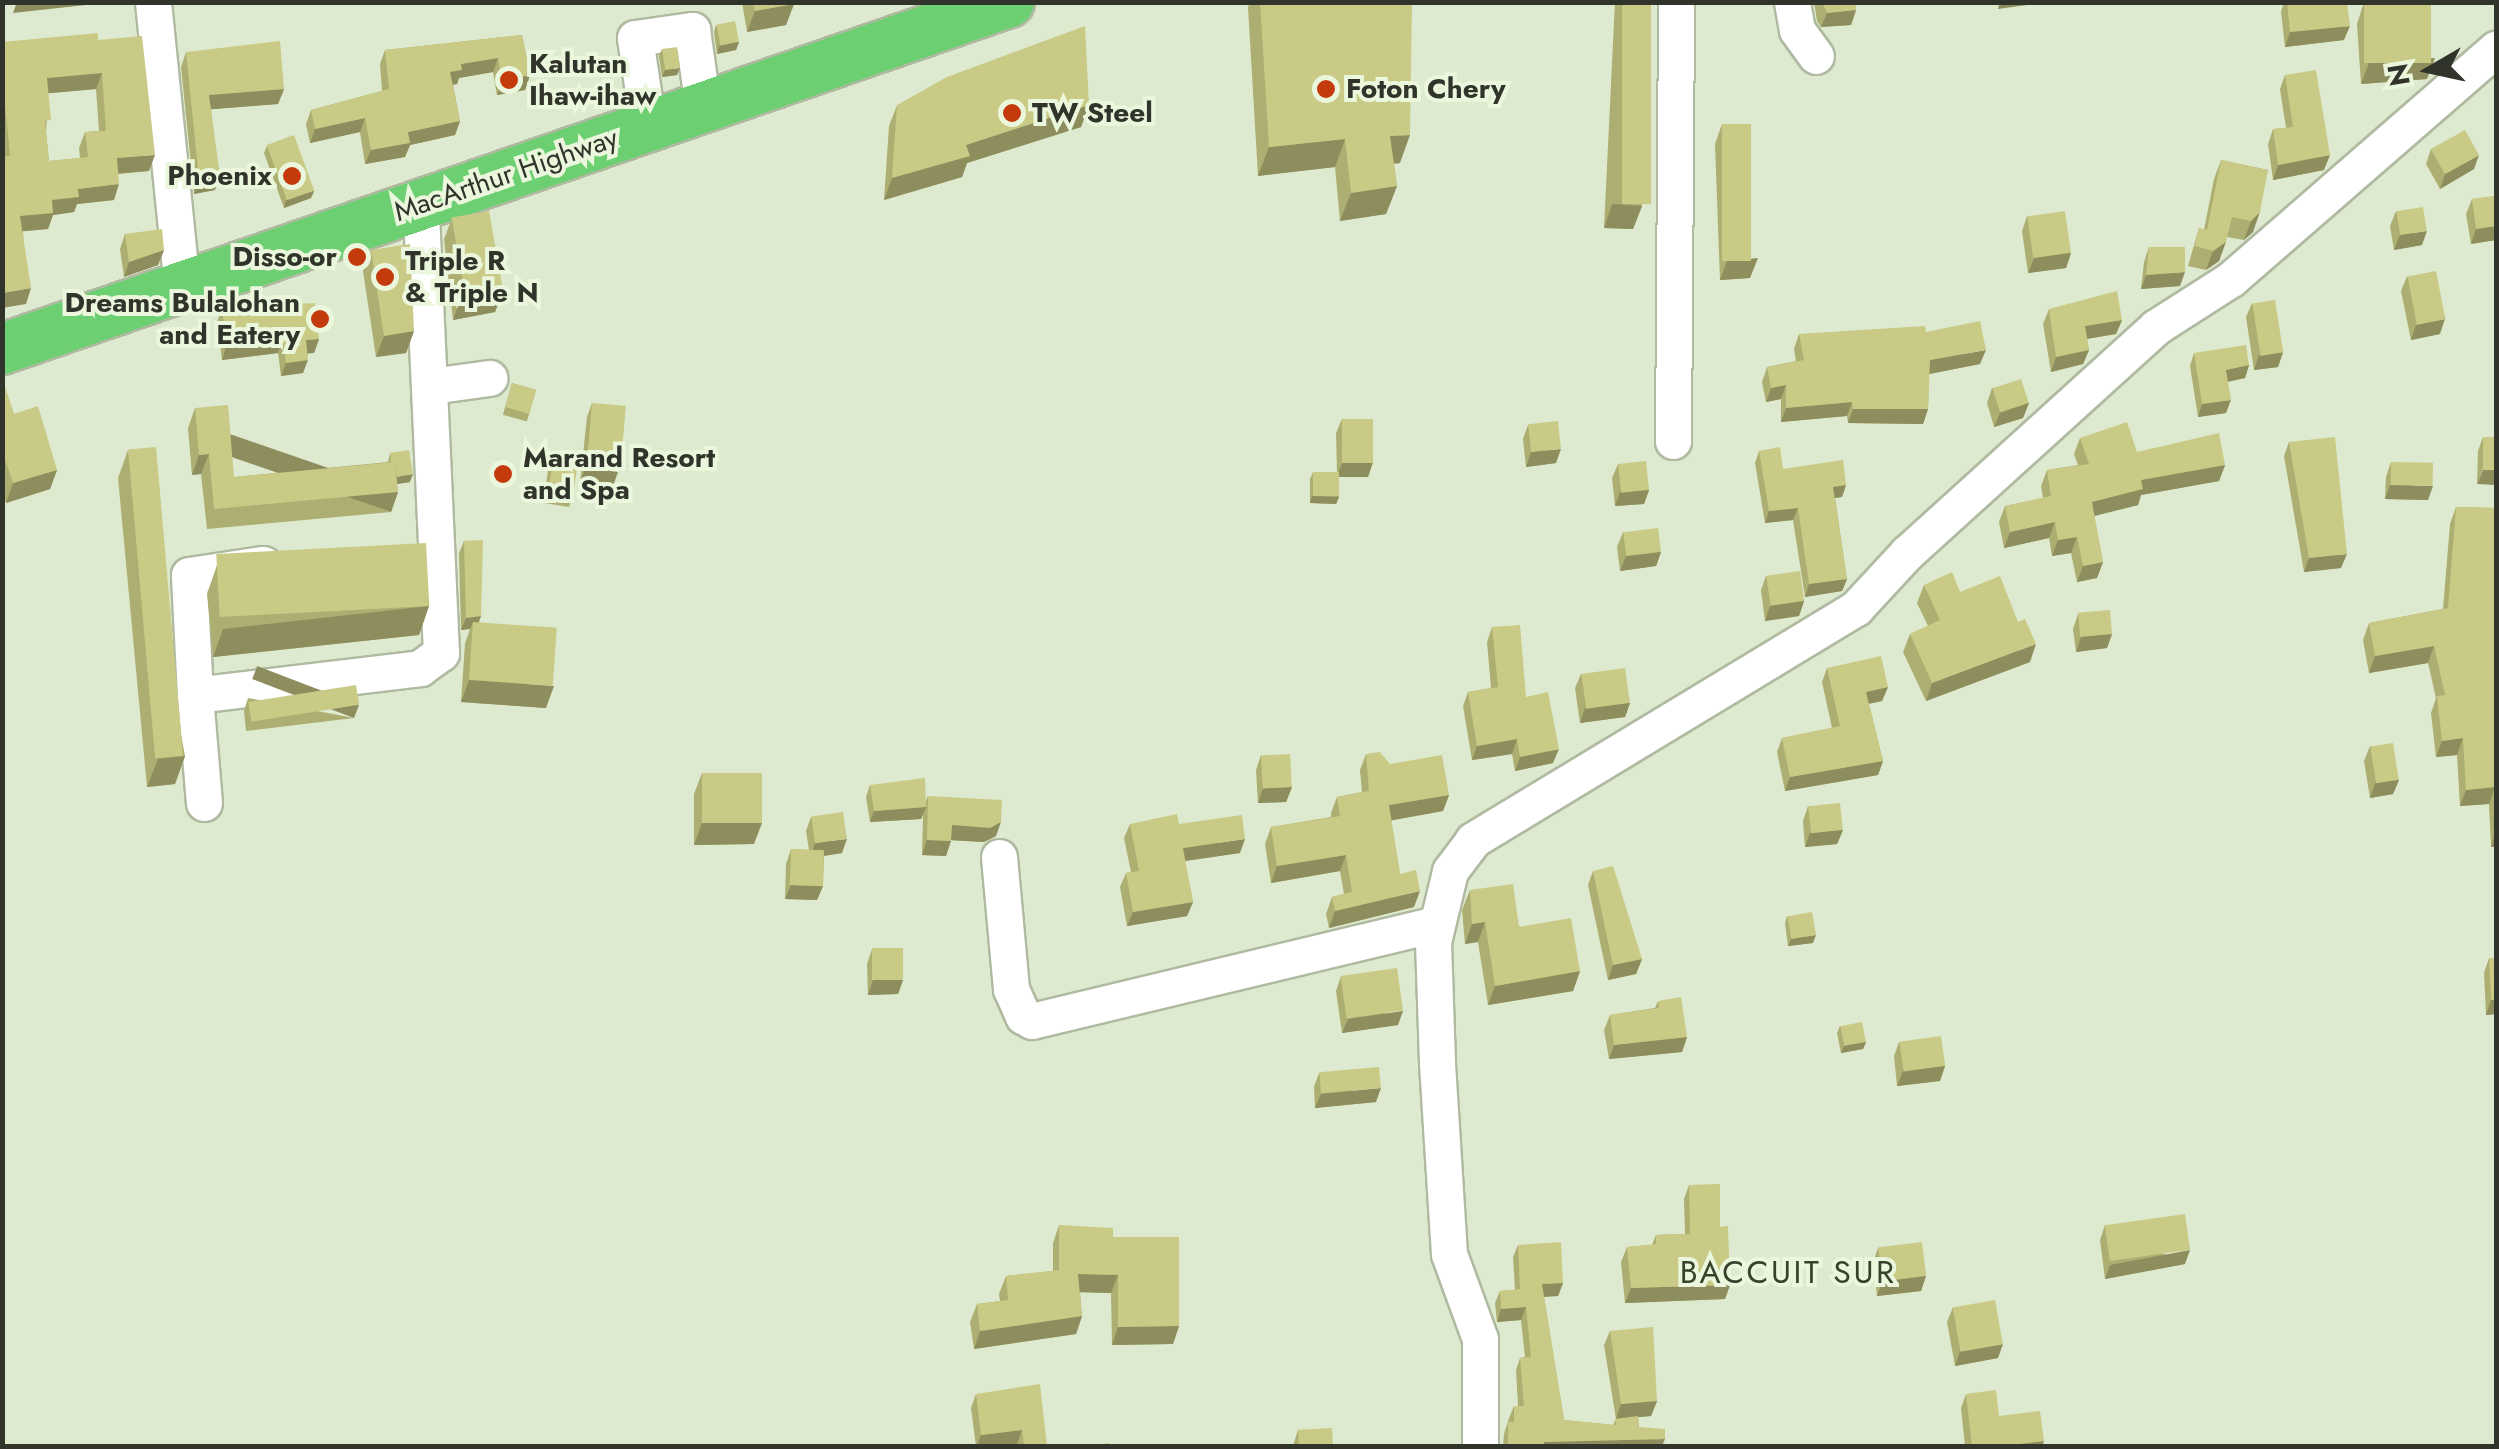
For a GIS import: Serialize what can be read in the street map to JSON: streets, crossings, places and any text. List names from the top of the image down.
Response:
{
  "streets": {
    "highway": ["MacArthur Highway"]
  },
  "districts": ["BACCUIT SUR"],
  "places": [
    "Kalutan Ihaw-ihaw",
    "Foton Chery",
    "TW Steel",
    "Phoenix",
    "Disso-or",
    "Triple R & Triple N",
    "Dreams Bulalohan and Eatery",
    "Marand Resort and Spa"
  ],
  "north": "left"
}
